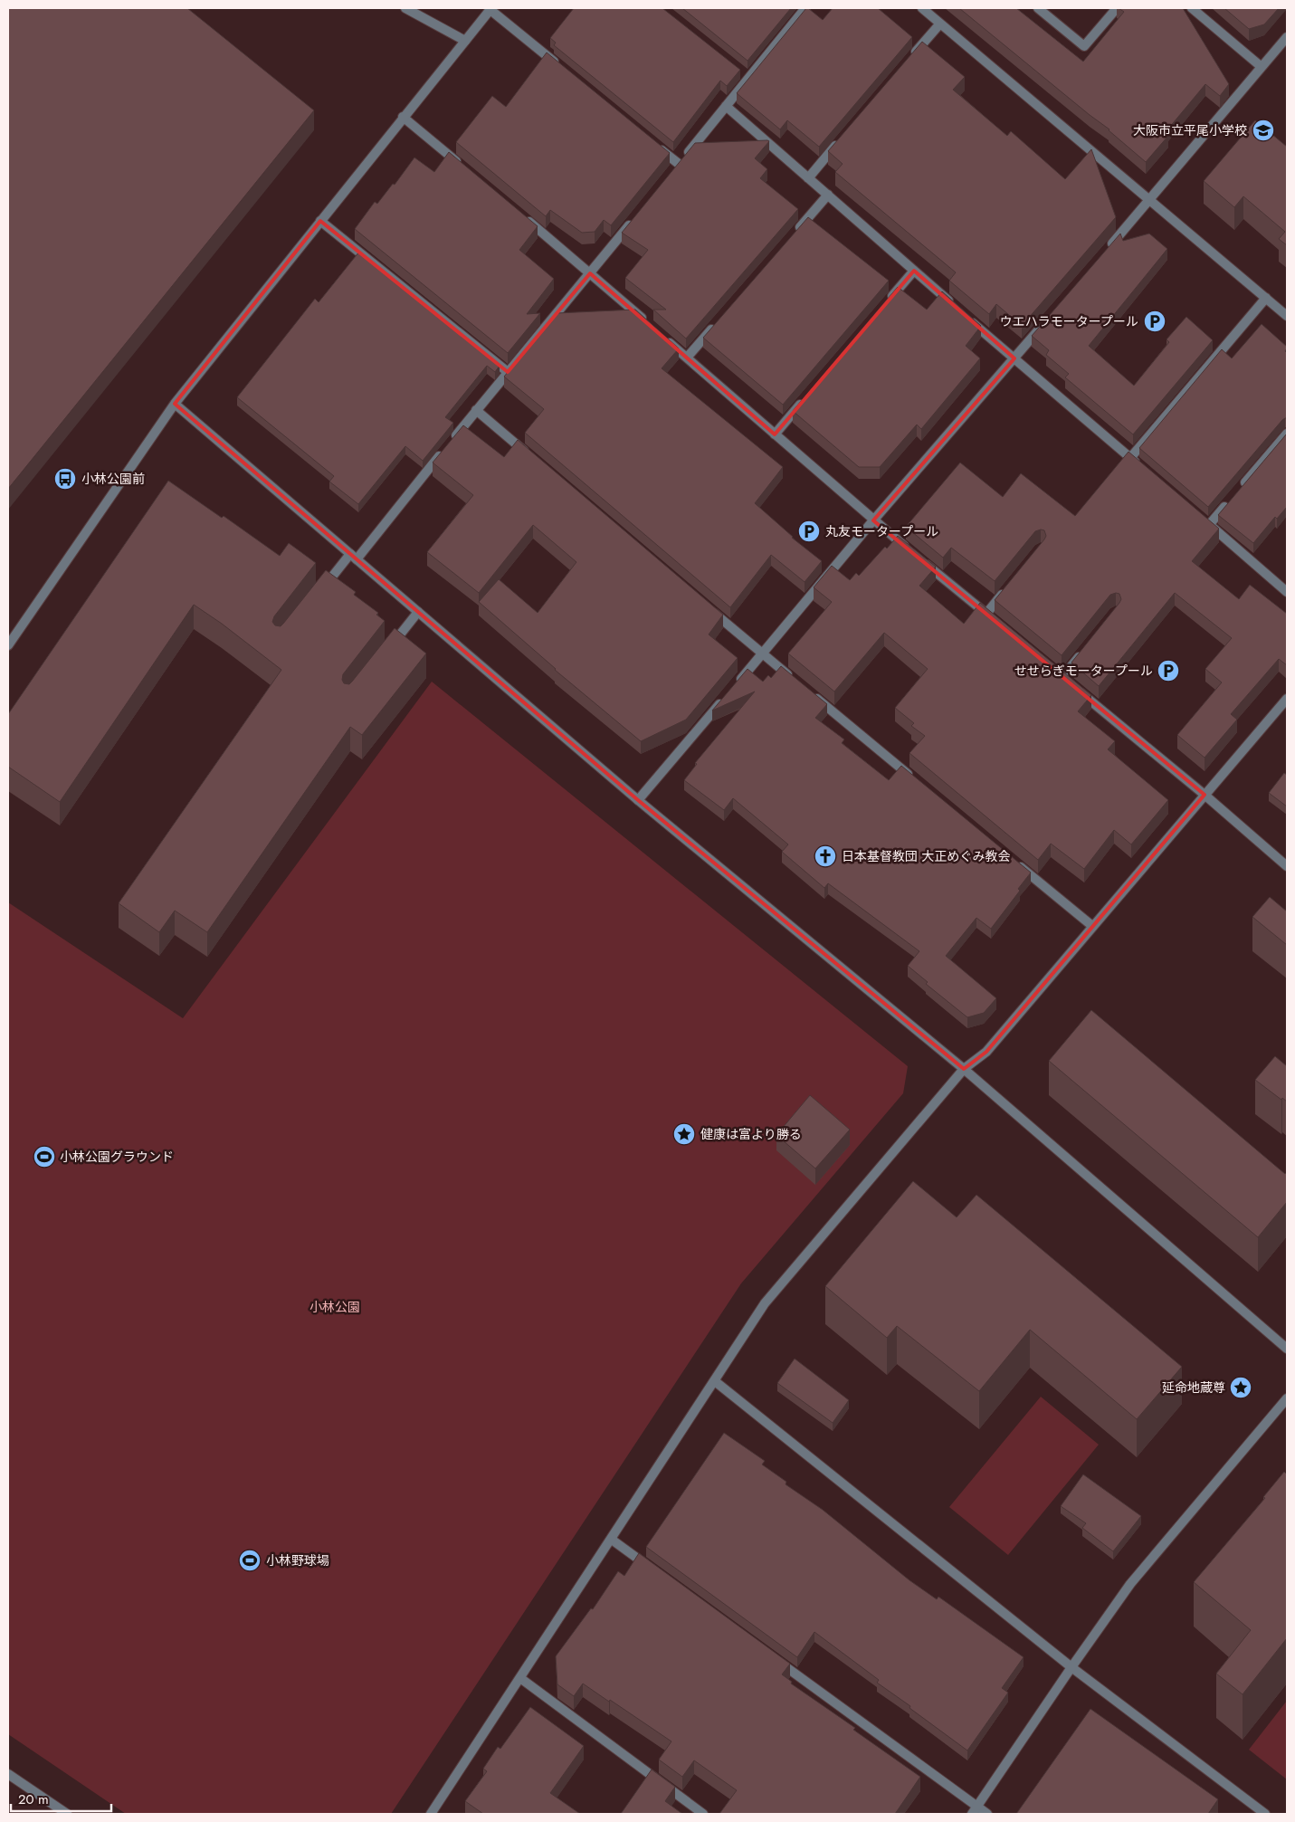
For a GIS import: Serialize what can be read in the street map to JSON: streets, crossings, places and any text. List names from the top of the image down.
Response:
{
  "parks": ["小林公園"],
  "places": {
    "school or university": ["大阪市立平尾小学校"],
    "parking": ["ウエハラモータープール", "丸友モータープール", "せせらぎモータープール"],
    "bus stop": ["小林公園前"],
    "church": ["日本基督教団 大正めぐみ教会"],
    "place": ["健康は富より勝る", "延命地蔵尊"],
    "sports": ["小林公園グラウンド", "小林野球場"]
  },
  "scale_bar": "20 m"
}
